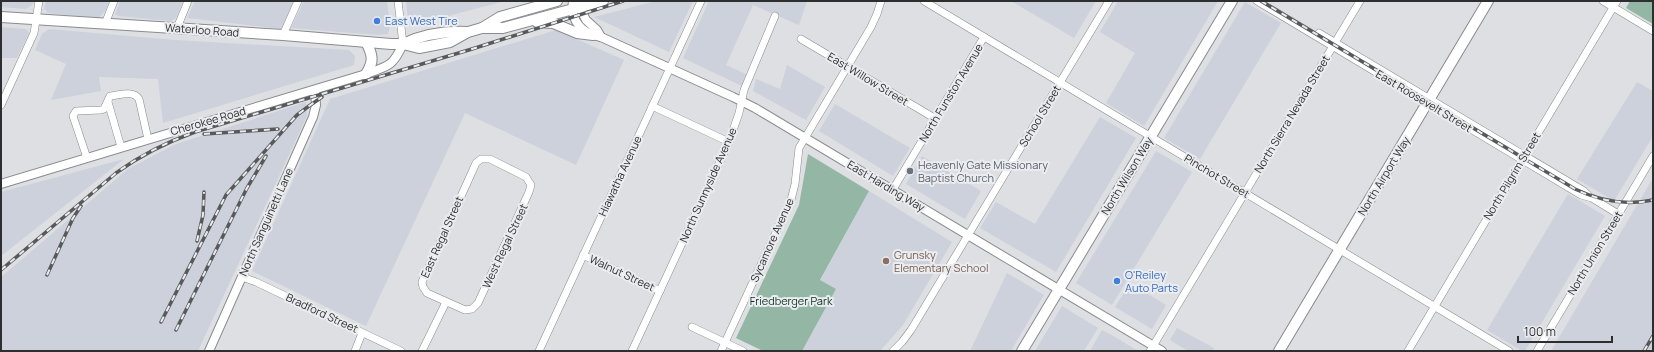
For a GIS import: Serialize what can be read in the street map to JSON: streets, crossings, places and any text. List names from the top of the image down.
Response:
{
  "streets": {
    "main road": ["Waterloo Road", "North Wilson Way", "North Airport Way"],
    "street": [
      "East Willow Street",
      "North Funston Avenue",
      "East Roosevelt Street",
      "North Sierra Nevada Street",
      "School Street",
      "Cherokee Road",
      "Hiawatha Avenue",
      "Pinchot Street",
      "North Pilgrim Street",
      "North Sunnyside Avenue",
      "East Harding Way",
      "North Sanguinetti Lane",
      "East Regal Street",
      "Sycamore Avenue",
      "West Regal Street",
      "North Union Street",
      "Walnut Street",
      "Bradford Street"
    ]
  },
  "crossings": [
    ["Waterloo Road", "Cherokee Road"],
    ["Waterloo Road", "East Harding Way"],
    ["East Willow Street", "North Funston Avenue"],
    ["East Willow Street", "Sycamore Avenue"],
    ["North Funston Avenue", "Pinchot Street"],
    ["North Funston Avenue", "East Harding Way"],
    ["East Roosevelt Street", "North Sierra Nevada Street"],
    ["East Roosevelt Street", "North Airport Way"],
    ["East Roosevelt Street", "North Pilgrim Street"],
    ["East Roosevelt Street", "North Union Street"],
    ["North Sierra Nevada Street", "Pinchot Street"],
    ["North Sierra Nevada Street", "East Harding Way"],
    ["School Street", "Pinchot Street"],
    ["School Street", "East Harding Way"],
    ["Cherokee Road", "North Sanguinetti Lane"],
    ["Hiawatha Avenue", "East Harding Way"],
    ["Hiawatha Avenue", "Walnut Street"],
    ["North Wilson Way", "Pinchot Street"],
    ["North Wilson Way", "East Harding Way"],
    ["Pinchot Street", "North Airport Way"],
    ["Pinchot Street", "North Pilgrim Street"],
    ["North Sunnyside Avenue", "East Harding Way"],
    ["North Sunnyside Avenue", "Walnut Street"],
    ["East Harding Way", "Sycamore Avenue"],
    ["North Sanguinetti Lane", "Bradford Street"],
    ["East Regal Street", "West Regal Street"]
  ],
  "parks": ["Friedberger Park"],
  "places": [
    "East West Tire",
    "Heavenly Gate Missionary Baptist Church",
    "Grunsky Elementary School",
    "O'Reiley Auto Parts"
  ],
  "scale_bar": "100 m"
}
